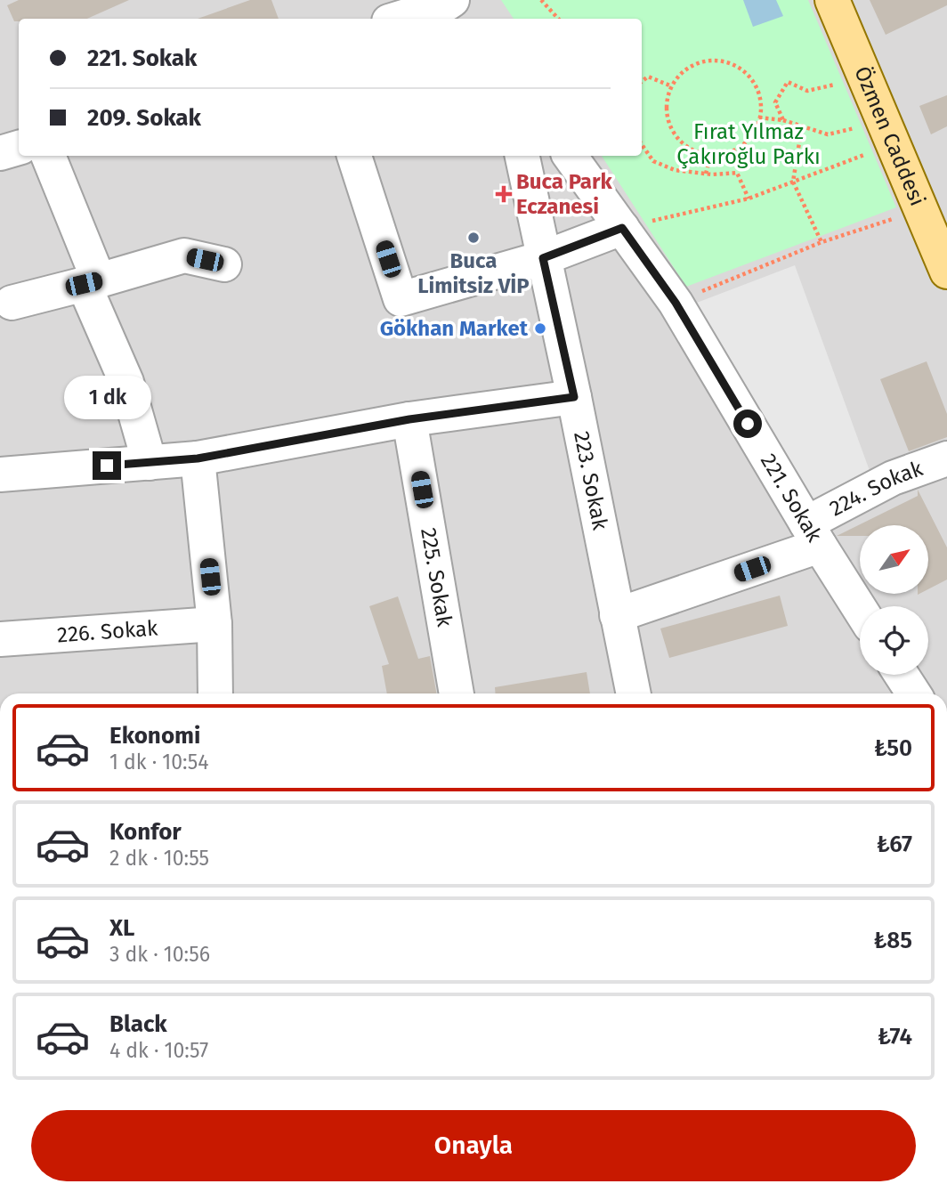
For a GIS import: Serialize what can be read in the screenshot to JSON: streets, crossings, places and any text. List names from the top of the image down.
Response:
{
  "streets": {
    "main road": ["Özmen Caddesi"],
    "street": [
      "223. Sokak",
      "224. Sokak",
      "221. Sokak",
      "225. Sokak",
      "226. Sokak"
    ]
  },
  "crossings": [
    ["223. Sokak", "224. Sokak"],
    ["224. Sokak", "221. Sokak"]
  ],
  "parks": ["Fırat Yılmaz Çakıroğlu Parkı"],
  "places": {
    "health": ["Buca Park Eczanesi"],
    "other": ["Buca Limitsiz VİP", "Gökhan Market"]
  },
  "north": "top right",
  "page": {
    "banner": ["221. Sokak", "209. Sokak"],
    "bubble": "1 dk",
    "list": [
      {
        "name": "Ekonomi",
        "note": "1 dk · 10:54",
        "value": "₺50"
      },
      {
        "name": "Konfor",
        "note": "2 dk · 10:55",
        "value": "₺67"
      },
      {
        "name": "XL",
        "note": "3 dk · 10:56",
        "value": "₺85"
      },
      {
        "name": "Black",
        "note": "4 dk · 10:57",
        "value": "₺74"
      }
    ],
    "buttons": "Onayla"
  }
}
